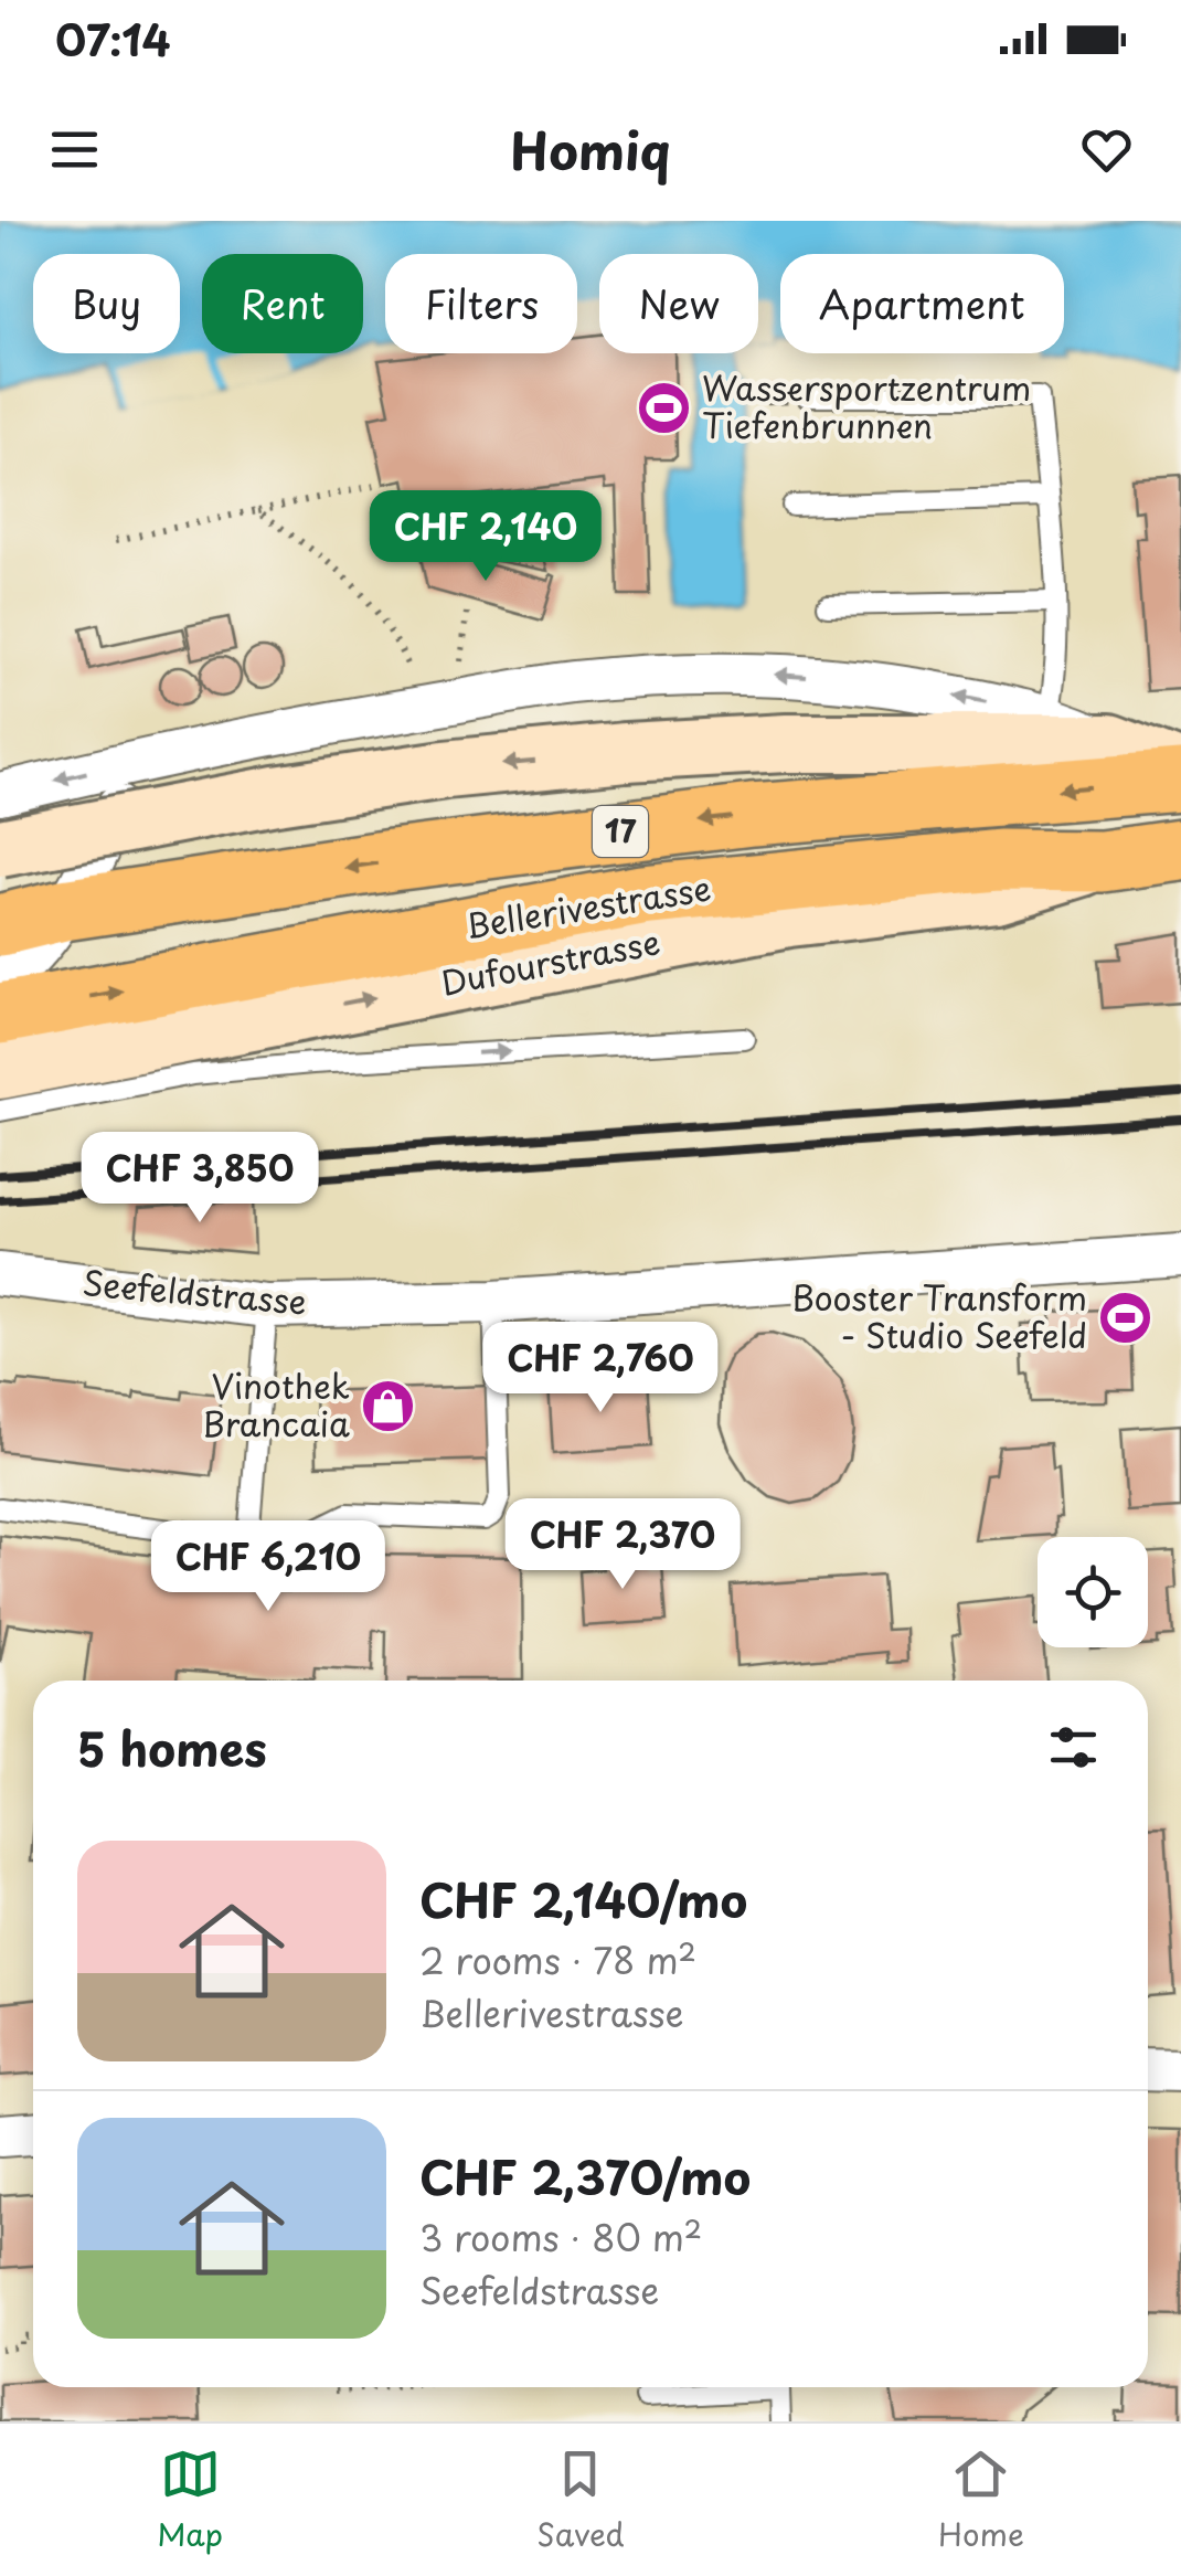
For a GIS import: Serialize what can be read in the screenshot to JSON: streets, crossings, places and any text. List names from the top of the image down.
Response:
{
  "streets": {
    "main road": ["17", "Bellerivestrasse", "Dufourstrasse"],
    "street": ["Seefeldstrasse"]
  },
  "crossings": [
    ["Bellerivestrasse", "Dufourstrasse"]
  ],
  "places": {
    "sports": ["Wassersportzentrum Tiefenbrunnen", "Booster Transform - Studio Seefeld"],
    "shop": ["Vinothek Brancaia"]
  },
  "page": {
    "status": "07:14",
    "header": "Homiq",
    "chip": [
      "Buy",
      "Rent",
      "Filters",
      "New",
      "Apartment"
    ],
    "price": [
      "CHF 2,140",
      "CHF 3,850",
      "CHF 2,760",
      "CHF 2,370",
      "CHF 6,210"
    ],
    "heading": "5 homes",
    "list": [
      {
        "name": "CHF 2,140/mo",
        "note": "2 rooms · 78 m² · Bellerivestrasse"
      },
      {
        "name": "CHF 2,370/mo",
        "note": "3 rooms · 80 m² · Seefeldstrasse"
      }
    ],
    "tabs": ["Map", "Saved", "Home"]
  }
}
